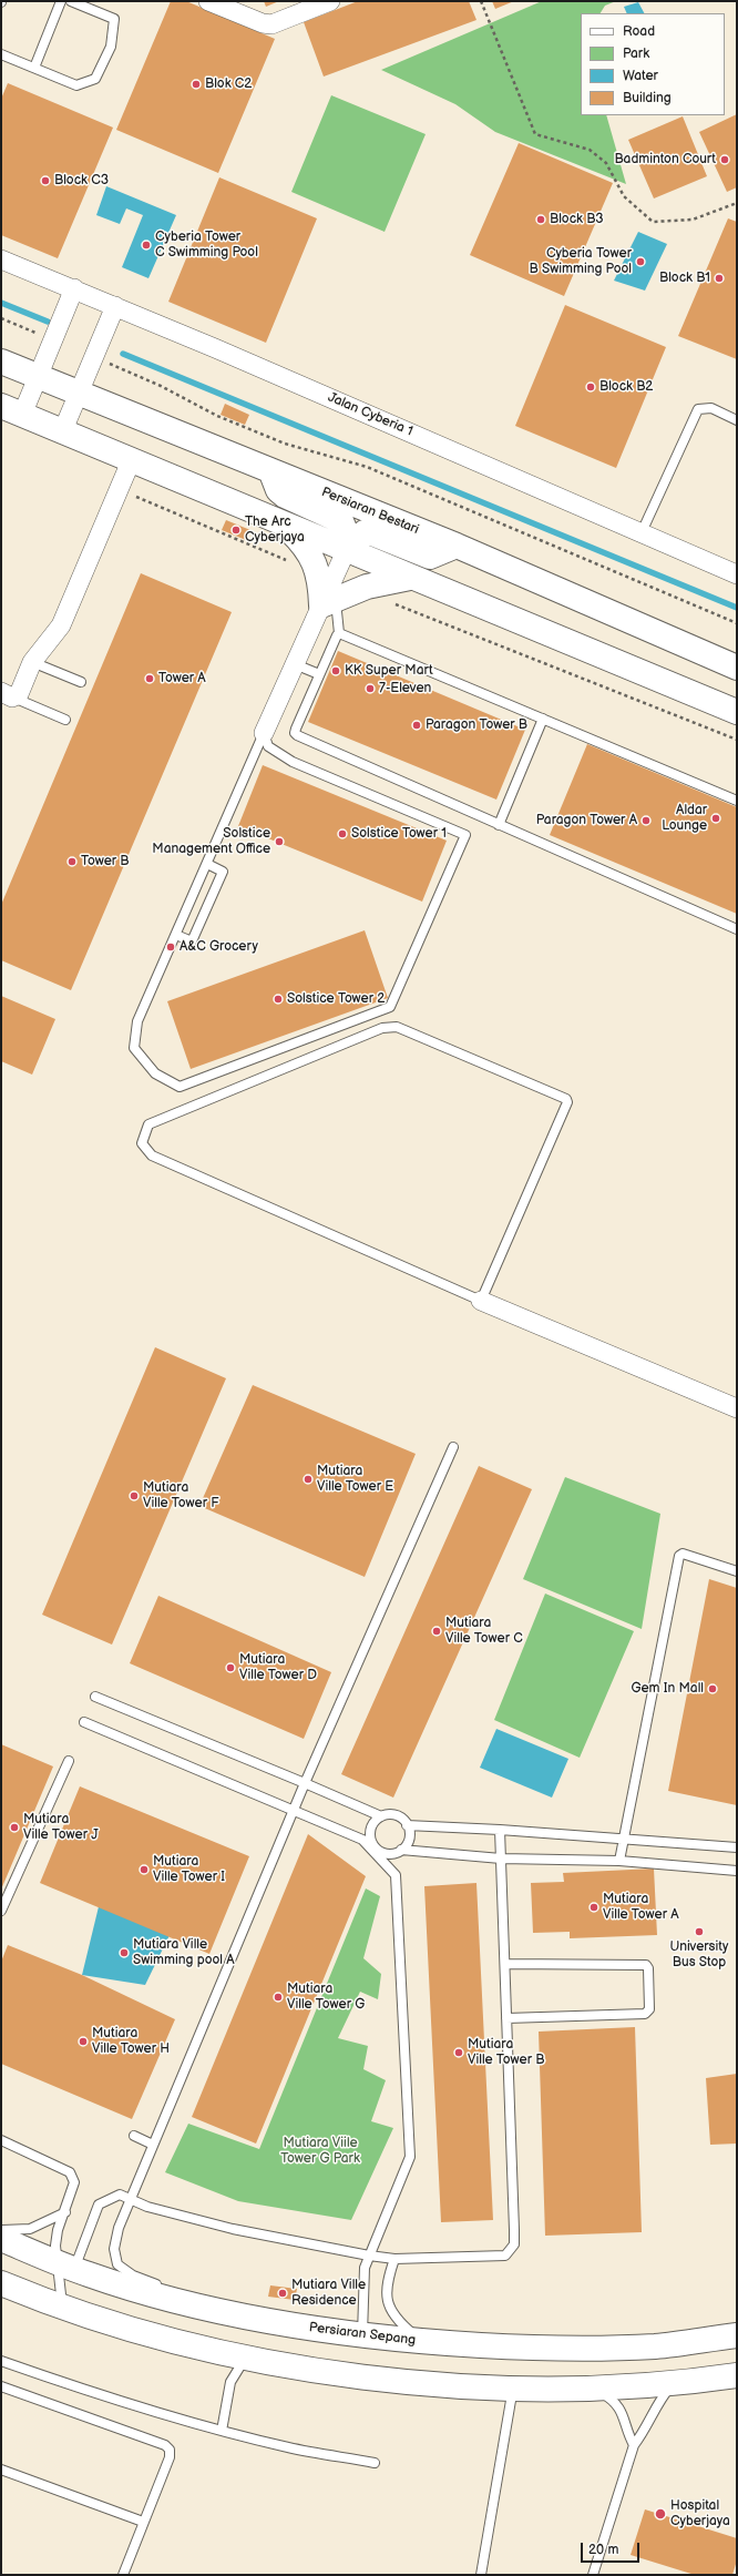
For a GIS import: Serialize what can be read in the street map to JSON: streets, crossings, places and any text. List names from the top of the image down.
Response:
{
  "streets": {
    "main road": ["Persiaran Bestari", "Persiaran Sepang"],
    "street": ["Jalan Cyberia 1"]
  },
  "parks": ["Mutiara Viile Tower G Park"],
  "places": [
    "Blok C2",
    "Badminton Court",
    "Block C3",
    "Block B3",
    "Cyberia Tower C Swimming Pool",
    "Cyberia Tower B Swimming Pool",
    "Block B1",
    "Block B2",
    "The Arc Cyberjaya",
    "KK Super Mart",
    "Tower A",
    "7-Eleven",
    "Paragon Tower B",
    "Aldar Lounge",
    "Paragon Tower A",
    "Solstice Tower 1",
    "Solstice Management Office",
    "Tower B",
    "A&C Grocery",
    "Solstice Tower 2",
    "Mutiara Ville Tower E",
    "Mutiara Ville Tower F",
    "Mutiara Ville Tower C",
    "Mutiara Ville Tower D",
    "Gem In Mall",
    "Mutiara Ville Tower J",
    "Mutiara Ville Tower I",
    "Mutiara Ville Tower A",
    "University Bus Stop",
    "Mutiara Ville Swimming pool A",
    "Mutiara Ville Tower G",
    "Mutiara Ville Tower H",
    "Mutiara Ville Tower B",
    "Mutiara Ville Residence",
    "Hospital Cyberjaya"
  ],
  "legend": [
    "Road",
    "Park",
    "Water",
    "Building"
  ],
  "scale_bar": "20 m"
}
